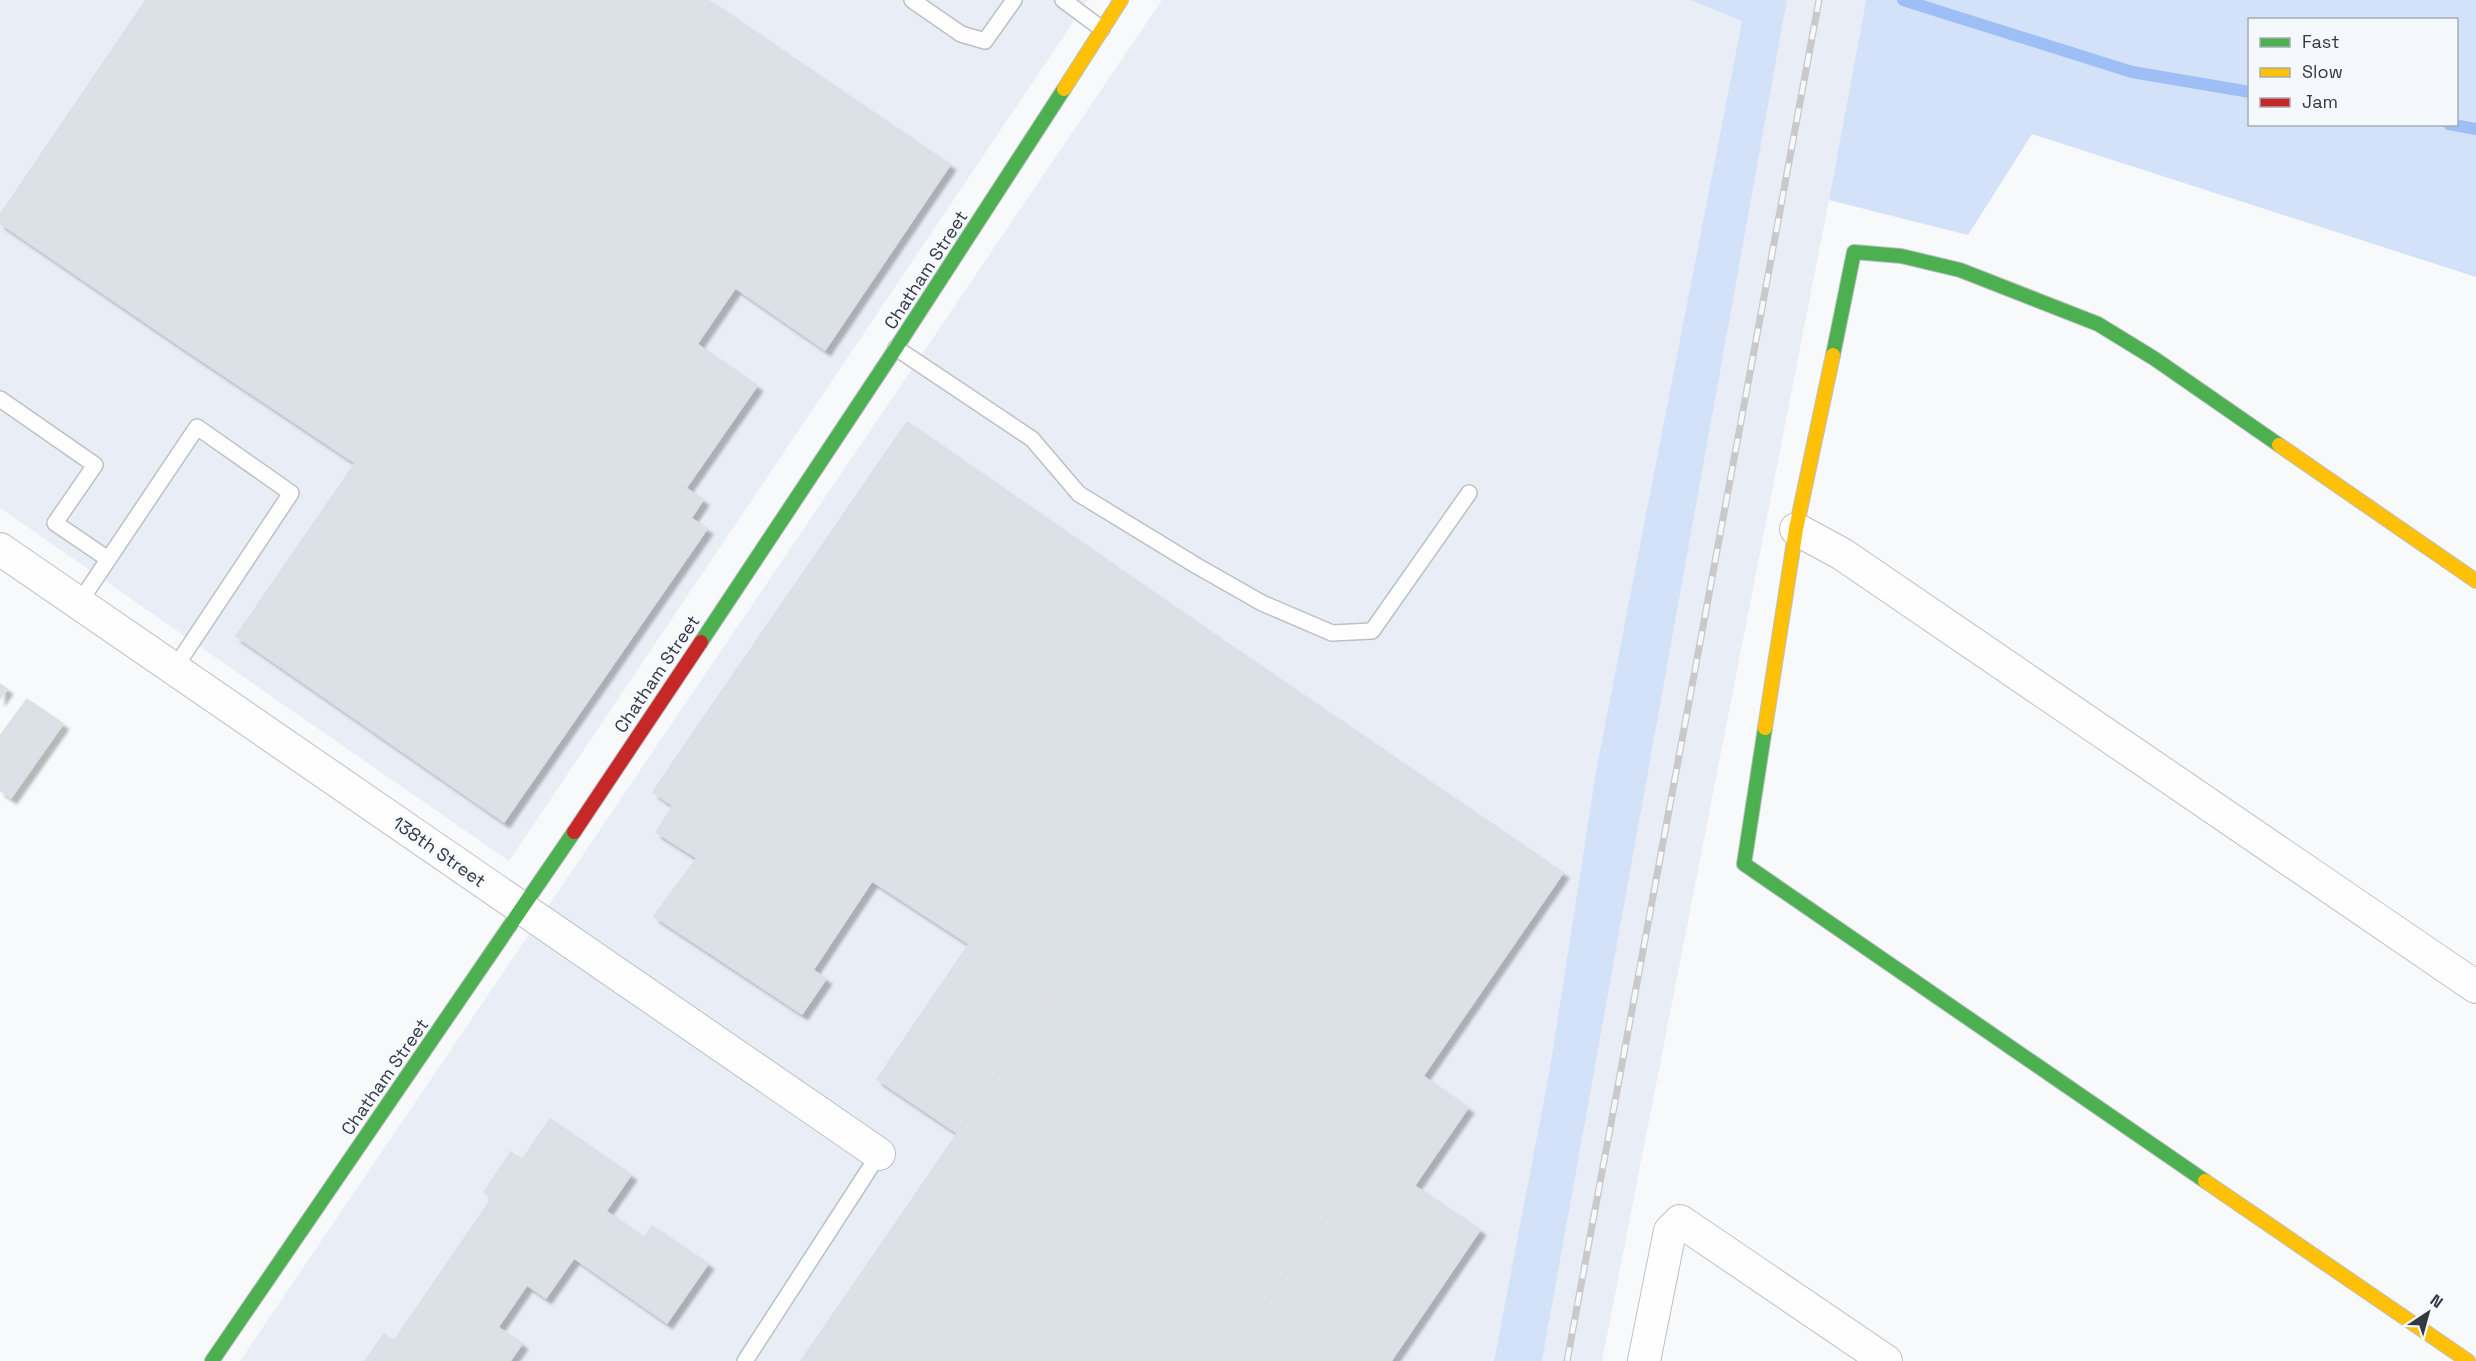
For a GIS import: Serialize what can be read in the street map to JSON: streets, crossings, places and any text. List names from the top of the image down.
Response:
{
  "streets": {
    "street": ["Chatham Street", "138th Street"]
  },
  "crossings": [
    ["Chatham Street", "138th Street"]
  ],
  "legend": ["Fast", "Slow", "Jam"],
  "north": "top right"
}
